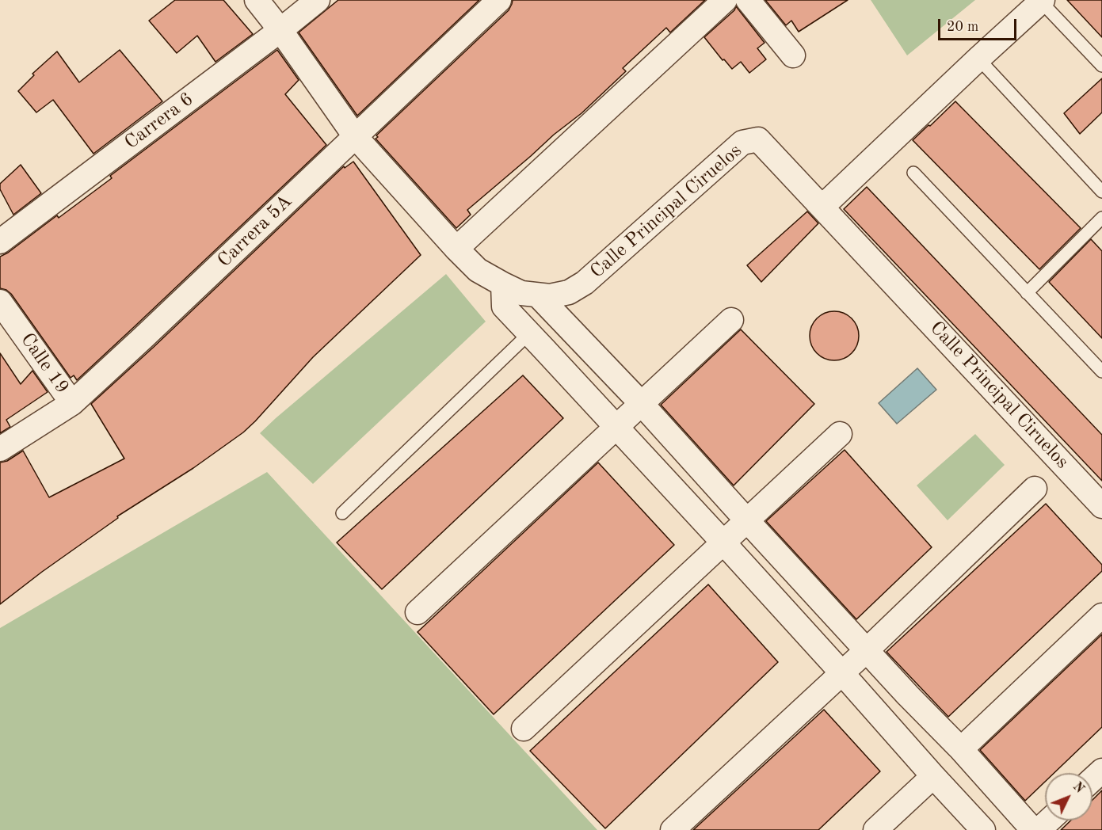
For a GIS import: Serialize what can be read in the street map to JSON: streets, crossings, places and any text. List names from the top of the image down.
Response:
{
  "streets": {
    "street": [
      "Carrera 6",
      "Calle Principal Ciruelos",
      "Carrera 5A",
      "Calle 19"
    ]
  },
  "crossings": [
    ["Carrera 6", "Calle Principal Ciruelos"],
    ["Calle Principal Ciruelos", "Carrera 5A"],
    ["Carrera 5A", "Calle 19"]
  ],
  "scale_bar": "20 m",
  "north": "top right"
}
